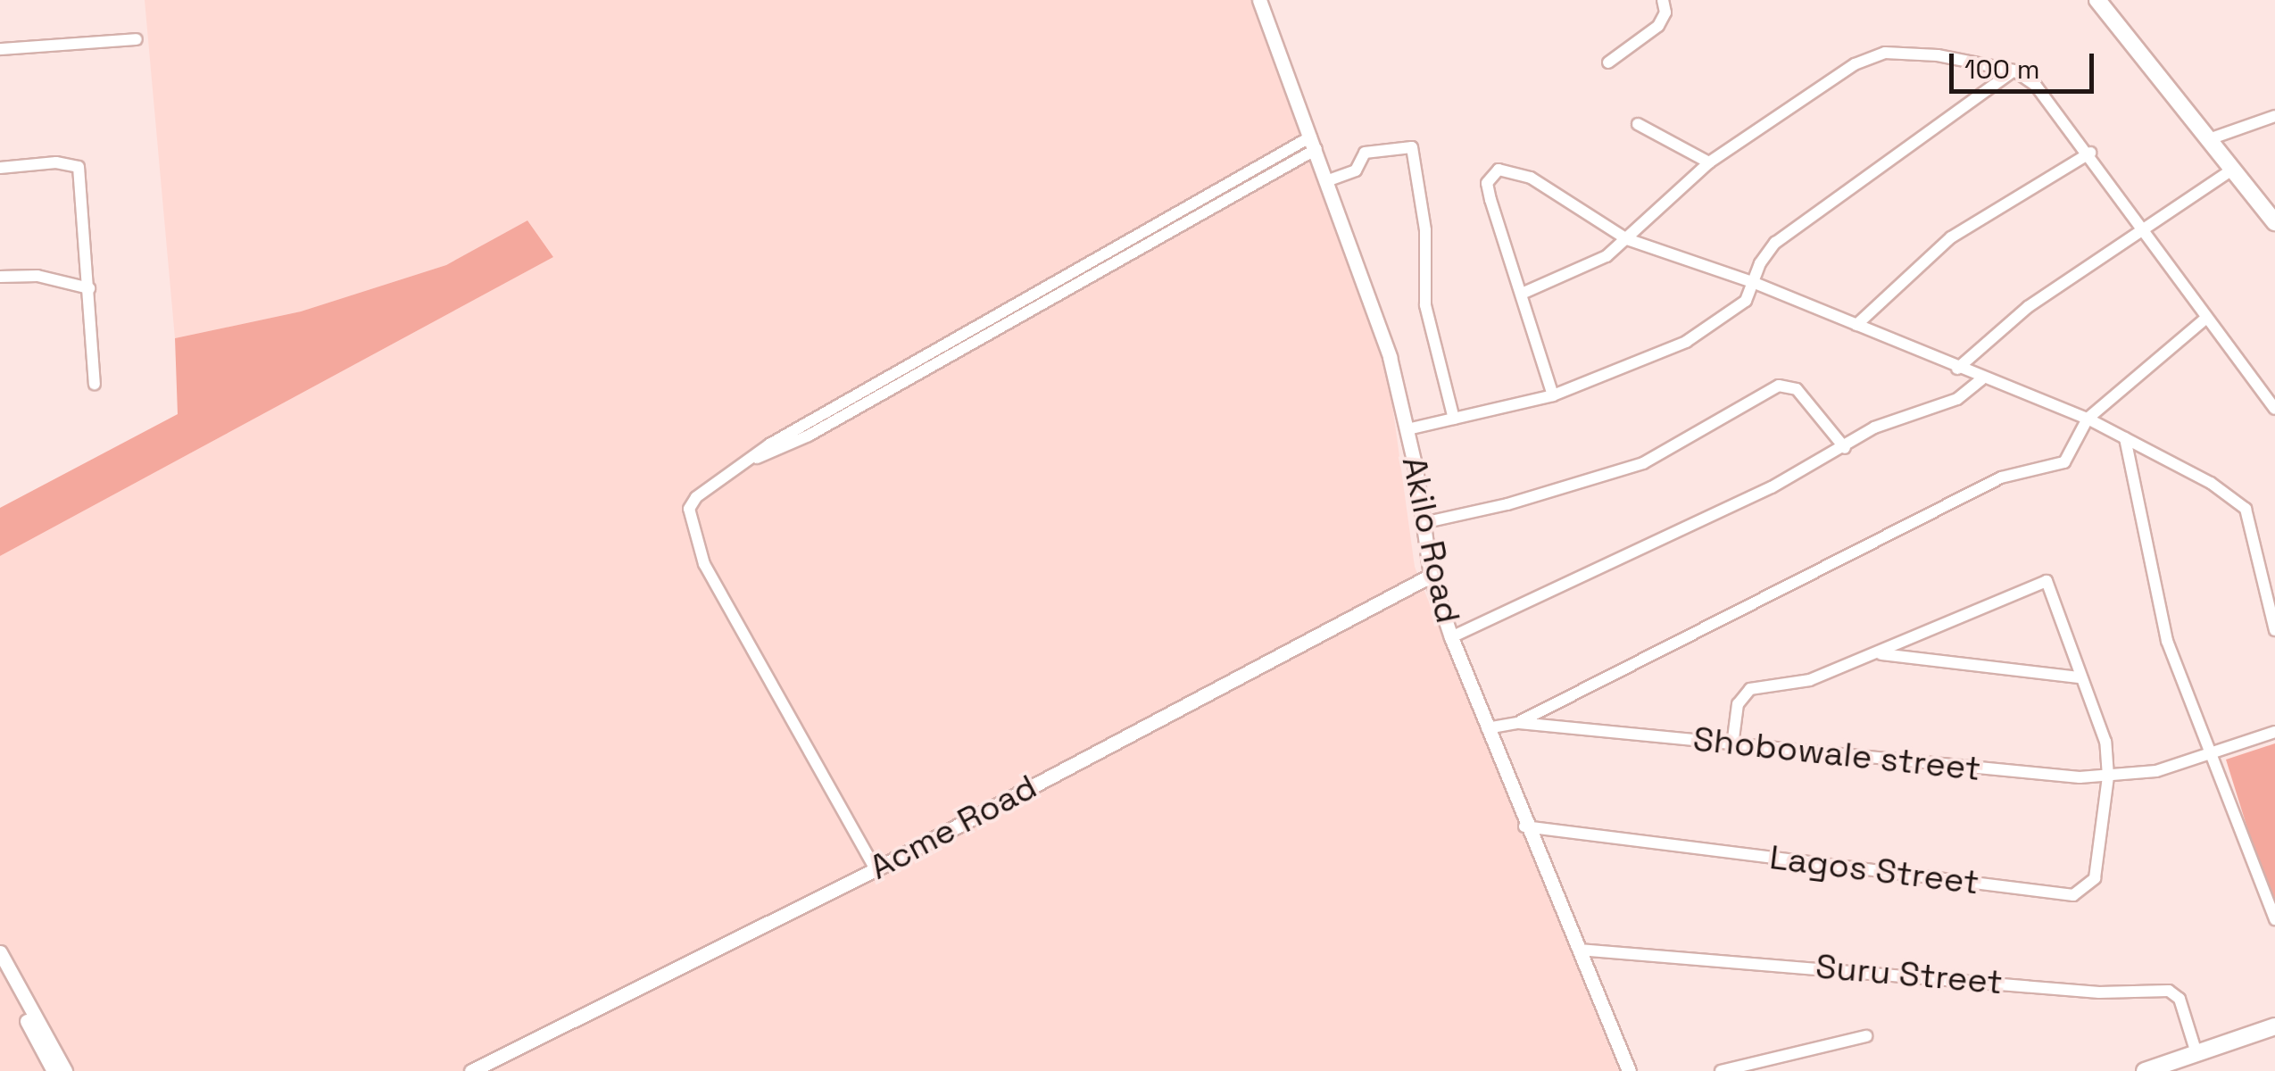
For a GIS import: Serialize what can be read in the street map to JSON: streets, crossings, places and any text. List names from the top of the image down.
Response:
{
  "streets": {
    "street": [
      "Akilo Road",
      "Shobowale street",
      "Acme Road",
      "Lagos Street",
      "Suru Street"
    ]
  },
  "crossings": [
    ["Akilo Road", "Acme Road"],
    ["Akilo Road", "Lagos Street"],
    ["Akilo Road", "Suru Street"],
    ["Shobowale street", "Lagos Street"]
  ],
  "scale_bar": "100 m"
}
